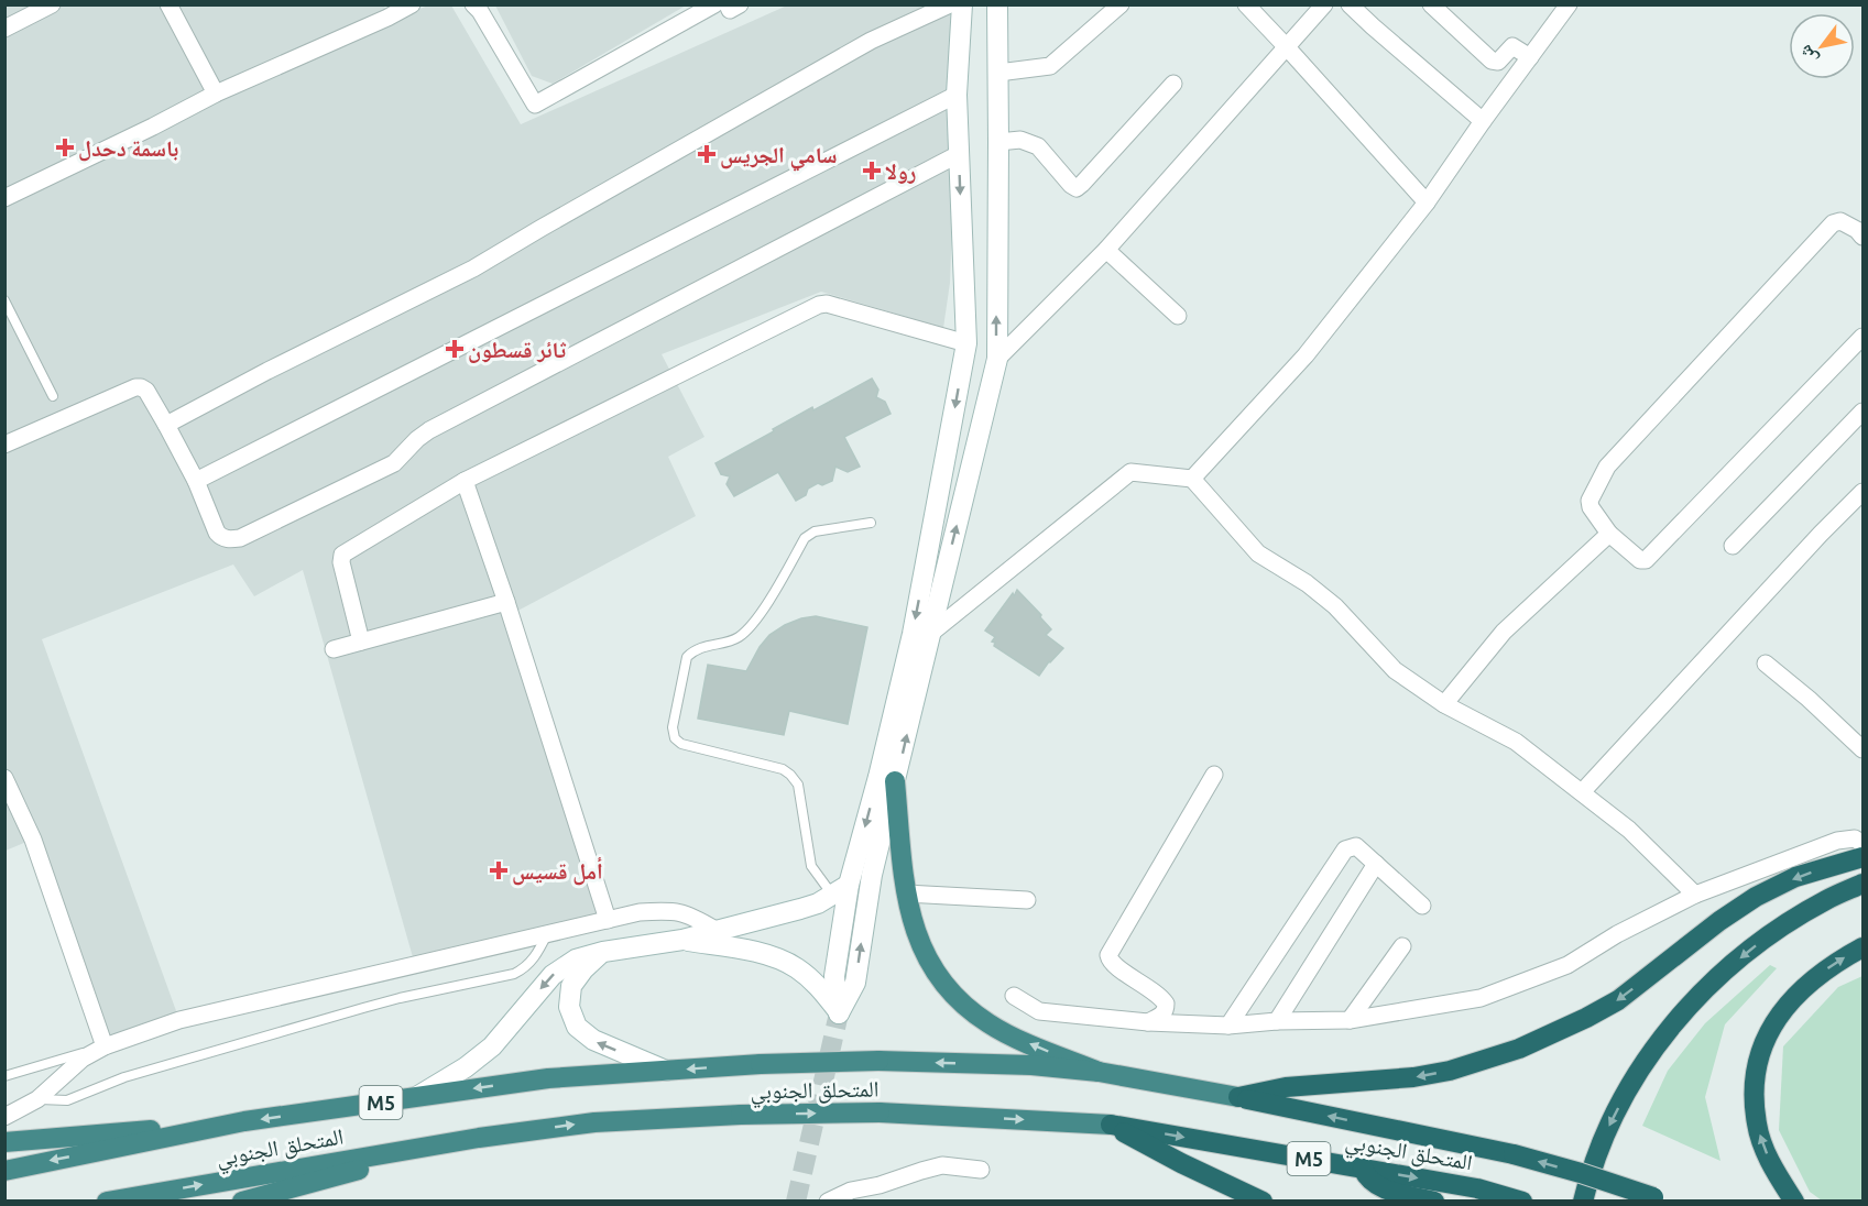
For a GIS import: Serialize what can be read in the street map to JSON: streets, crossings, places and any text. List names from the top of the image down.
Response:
{
  "streets": {
    "highway": ["المتحلق الجنوبي", "M5"]
  },
  "places": {
    "health": [
      "باسمة دحدل",
      "سامي الجريس",
      "رولا",
      "ثائر قسطون",
      "أمل قسيس"
    ]
  },
  "north": "bottom left"
}
